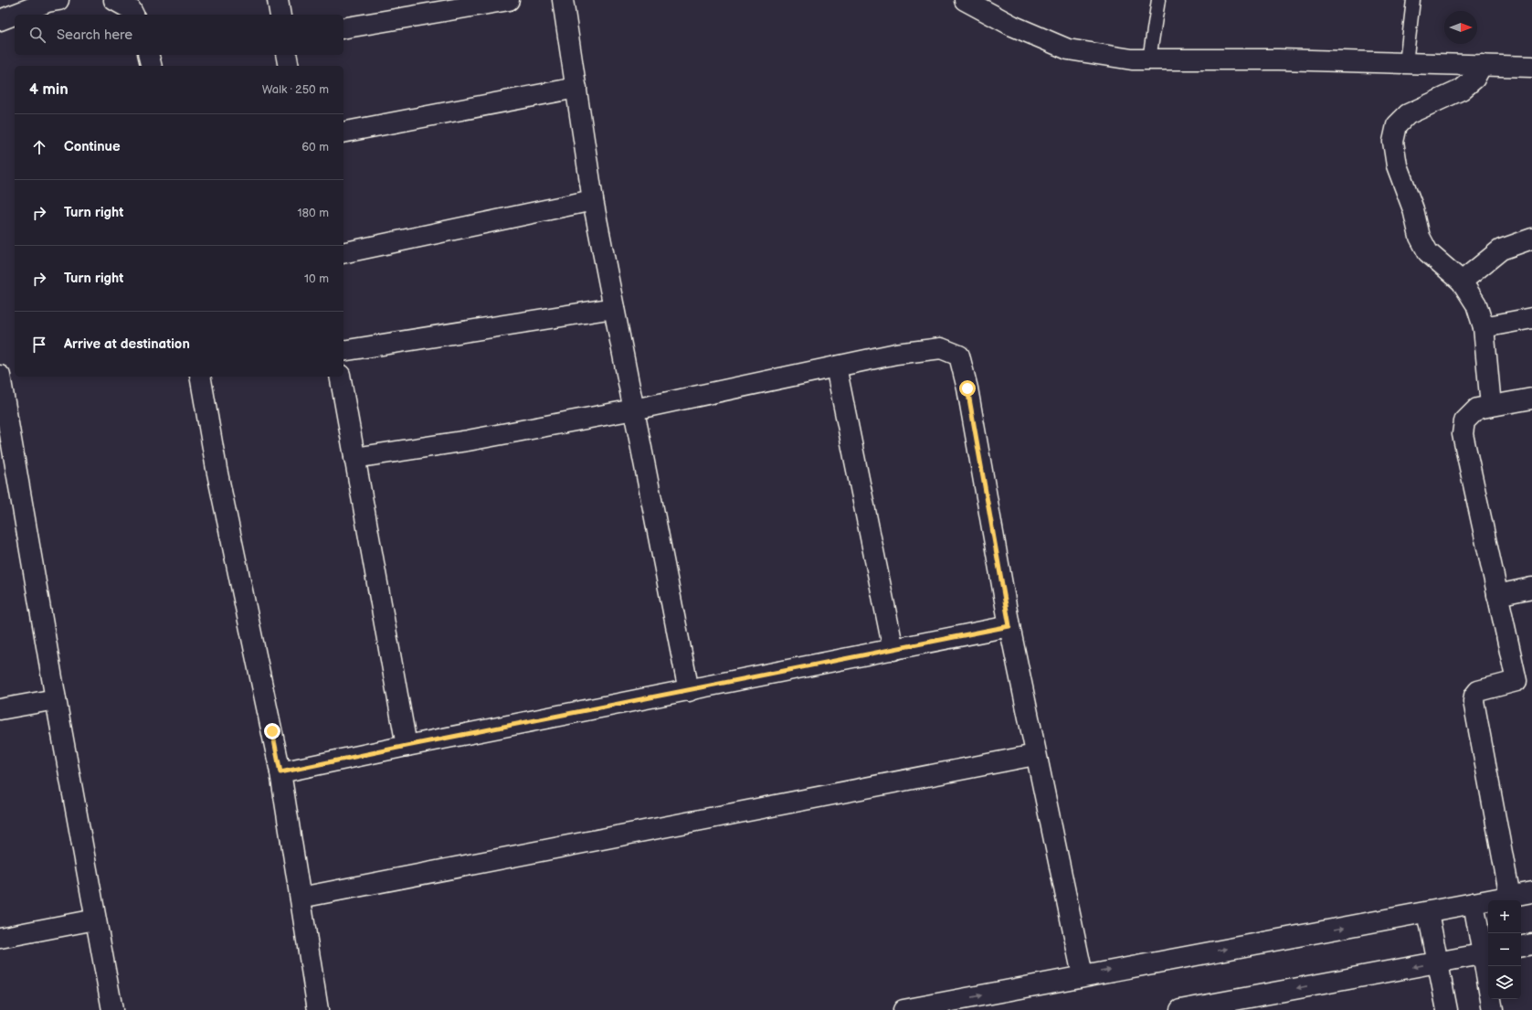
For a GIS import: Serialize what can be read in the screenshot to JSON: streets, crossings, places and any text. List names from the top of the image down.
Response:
{
  "north": "right",
  "page": {
    "search": "Search here",
    "heading": ["4 min", "Walk · 250 m"],
    "list": [
      ["Continue", "60 m"],
      ["Turn right", "180 m"],
      ["Turn right", "10 m"],
      "Arrive at destination"
    ],
    "map_buttons": ["+", "−"]
  }
}
